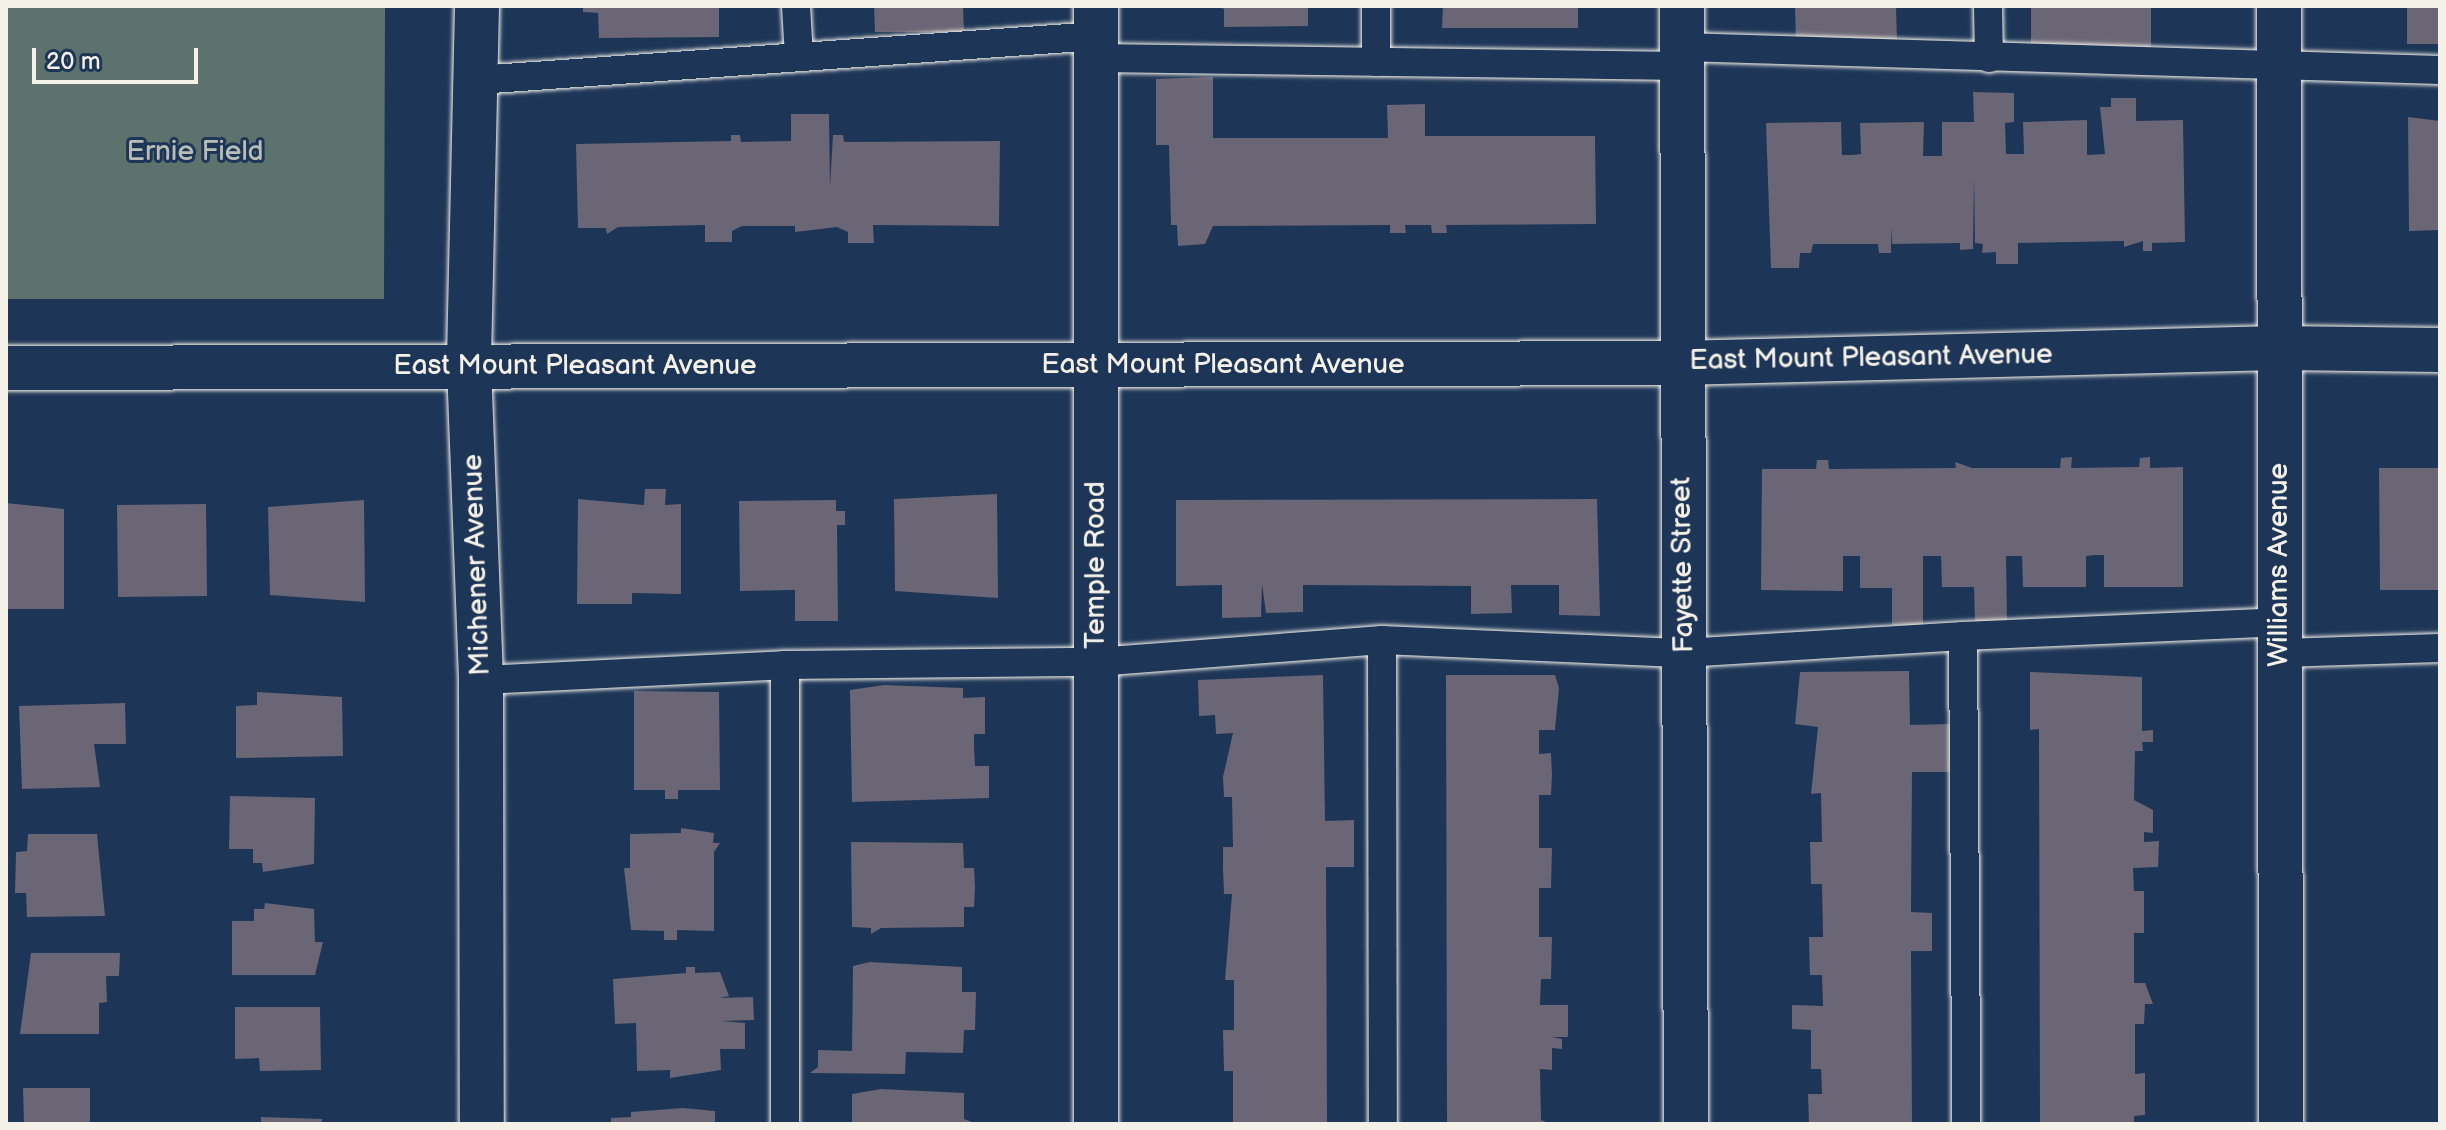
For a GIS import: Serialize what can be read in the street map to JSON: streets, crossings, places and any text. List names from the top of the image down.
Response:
{
  "streets": {
    "street": [
      "East Mount Pleasant Avenue",
      "Michener Avenue",
      "Temple Road",
      "Fayette Street",
      "Williams Avenue"
    ]
  },
  "crossings": [
    ["East Mount Pleasant Avenue", "Michener Avenue"],
    ["East Mount Pleasant Avenue", "Temple Road"],
    ["East Mount Pleasant Avenue", "Fayette Street"],
    ["East Mount Pleasant Avenue", "Williams Avenue"]
  ],
  "parks": ["Ernie Field"],
  "scale_bar": "20 m"
}
